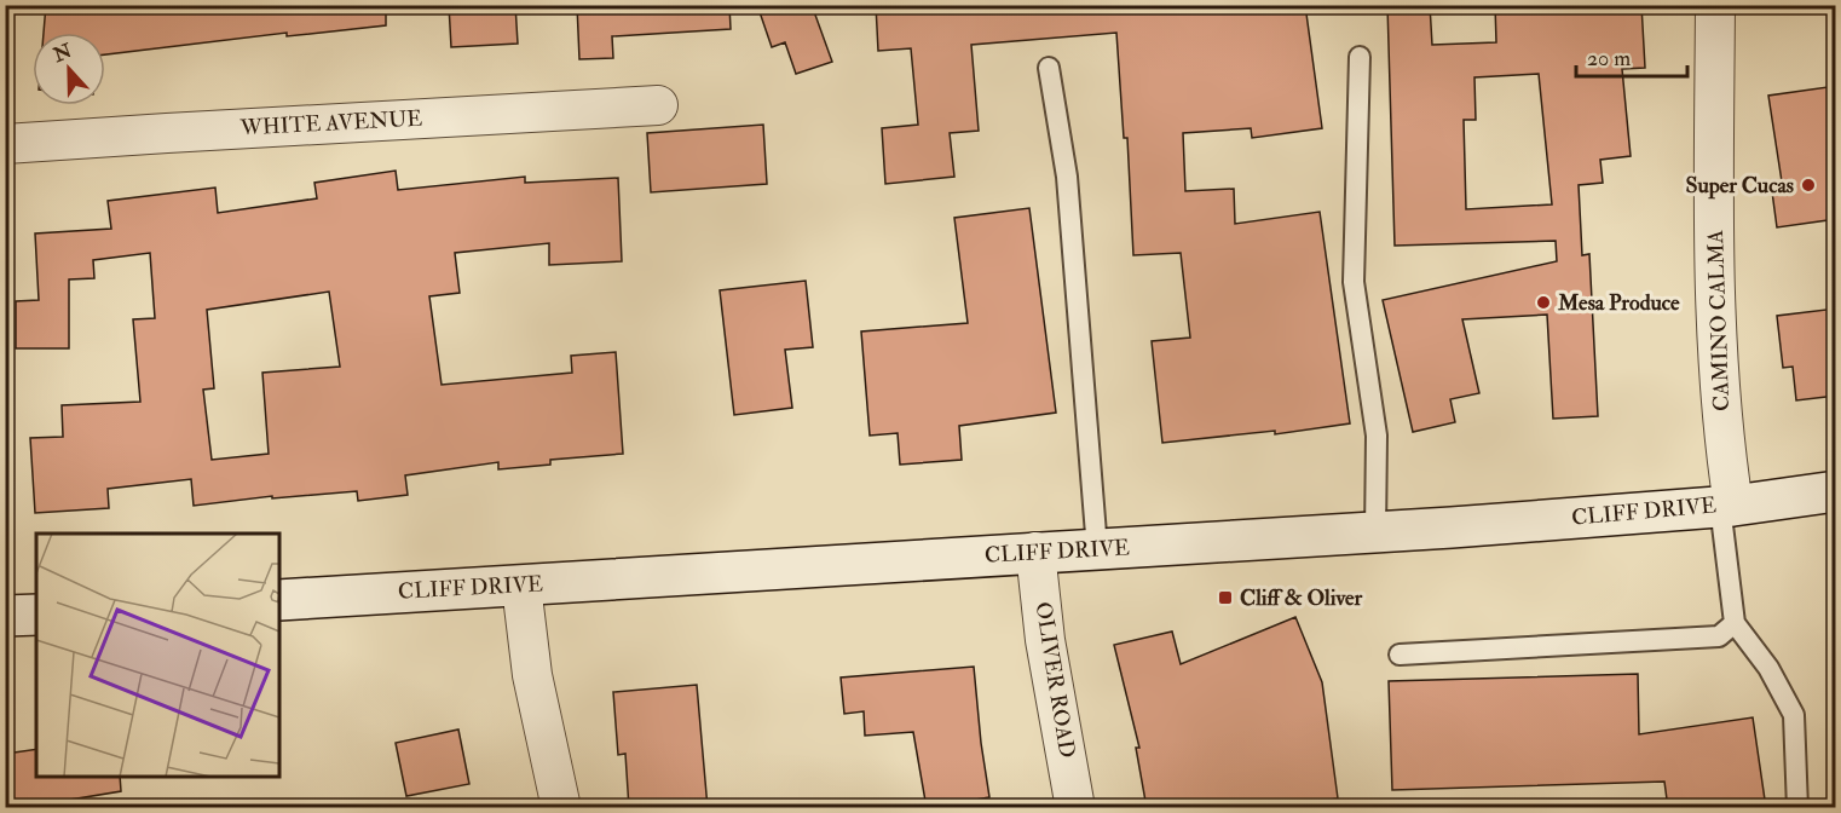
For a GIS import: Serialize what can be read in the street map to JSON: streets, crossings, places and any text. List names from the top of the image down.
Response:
{
  "streets": {
    "main road": ["CLIFF DRIVE"],
    "street": ["WHITE AVENUE", "CAMINO CALMA", "OLIVER ROAD"]
  },
  "crossings": [
    ["CAMINO CALMA", "CLIFF DRIVE"],
    ["CLIFF DRIVE", "OLIVER ROAD"]
  ],
  "places": {
    "other": ["Super Cucas", "Mesa Produce"],
    "transit": ["Cliff & Oliver"]
  },
  "scale_bar": "20 m",
  "north": "top"
}
